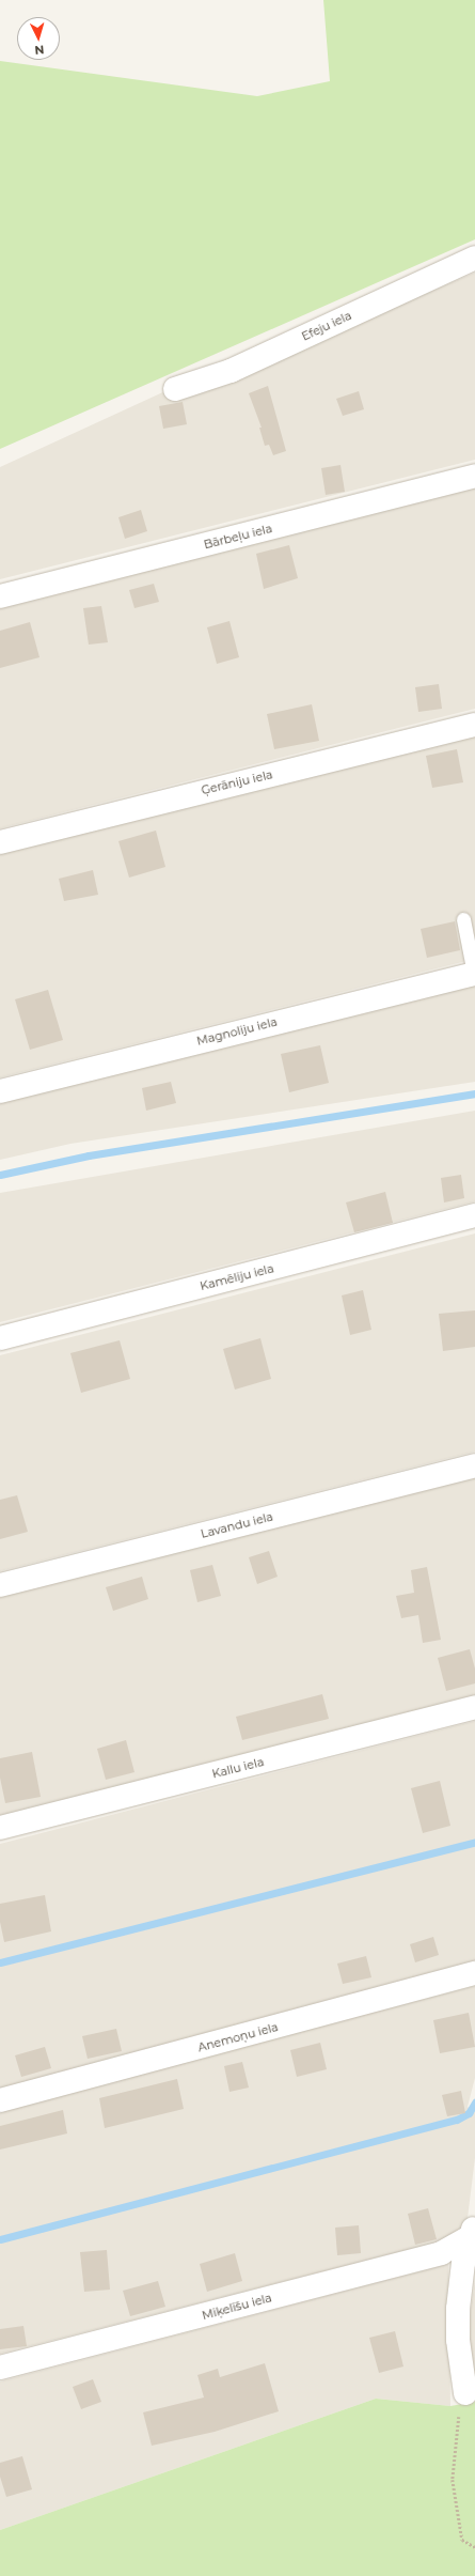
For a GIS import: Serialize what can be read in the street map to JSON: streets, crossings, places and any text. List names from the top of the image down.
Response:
{
  "streets": {
    "street": [
      "Efeju iela",
      "Bārbeļu iela",
      "Ģerāniju iela",
      "Magnoliju iela",
      "Kamēliju iela",
      "Lavandu iela",
      "Kallu iela",
      "Anemoņu iela",
      "Miķelīšu iela"
    ]
  },
  "north": "bottom"
}
